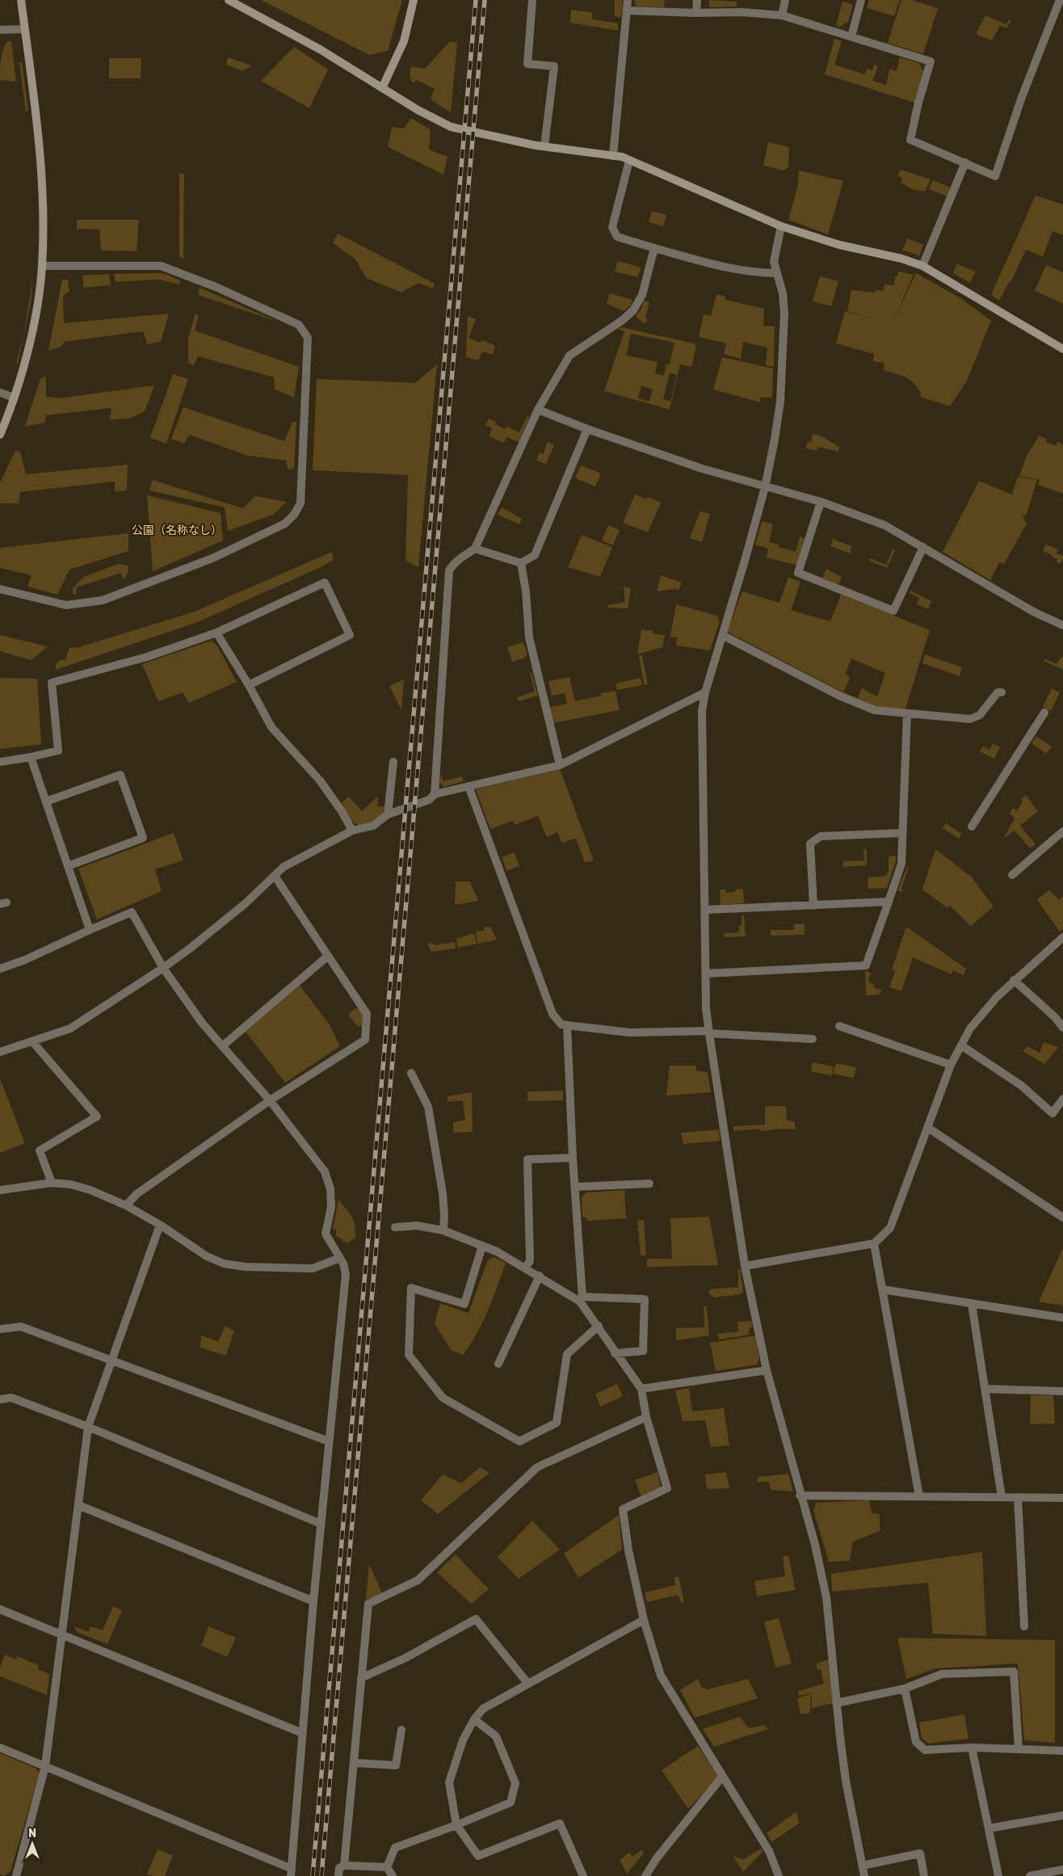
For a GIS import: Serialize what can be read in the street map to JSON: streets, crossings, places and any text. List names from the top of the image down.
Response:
{
  "parks": ["公園（名称なし）"],
  "north": "top"
}
